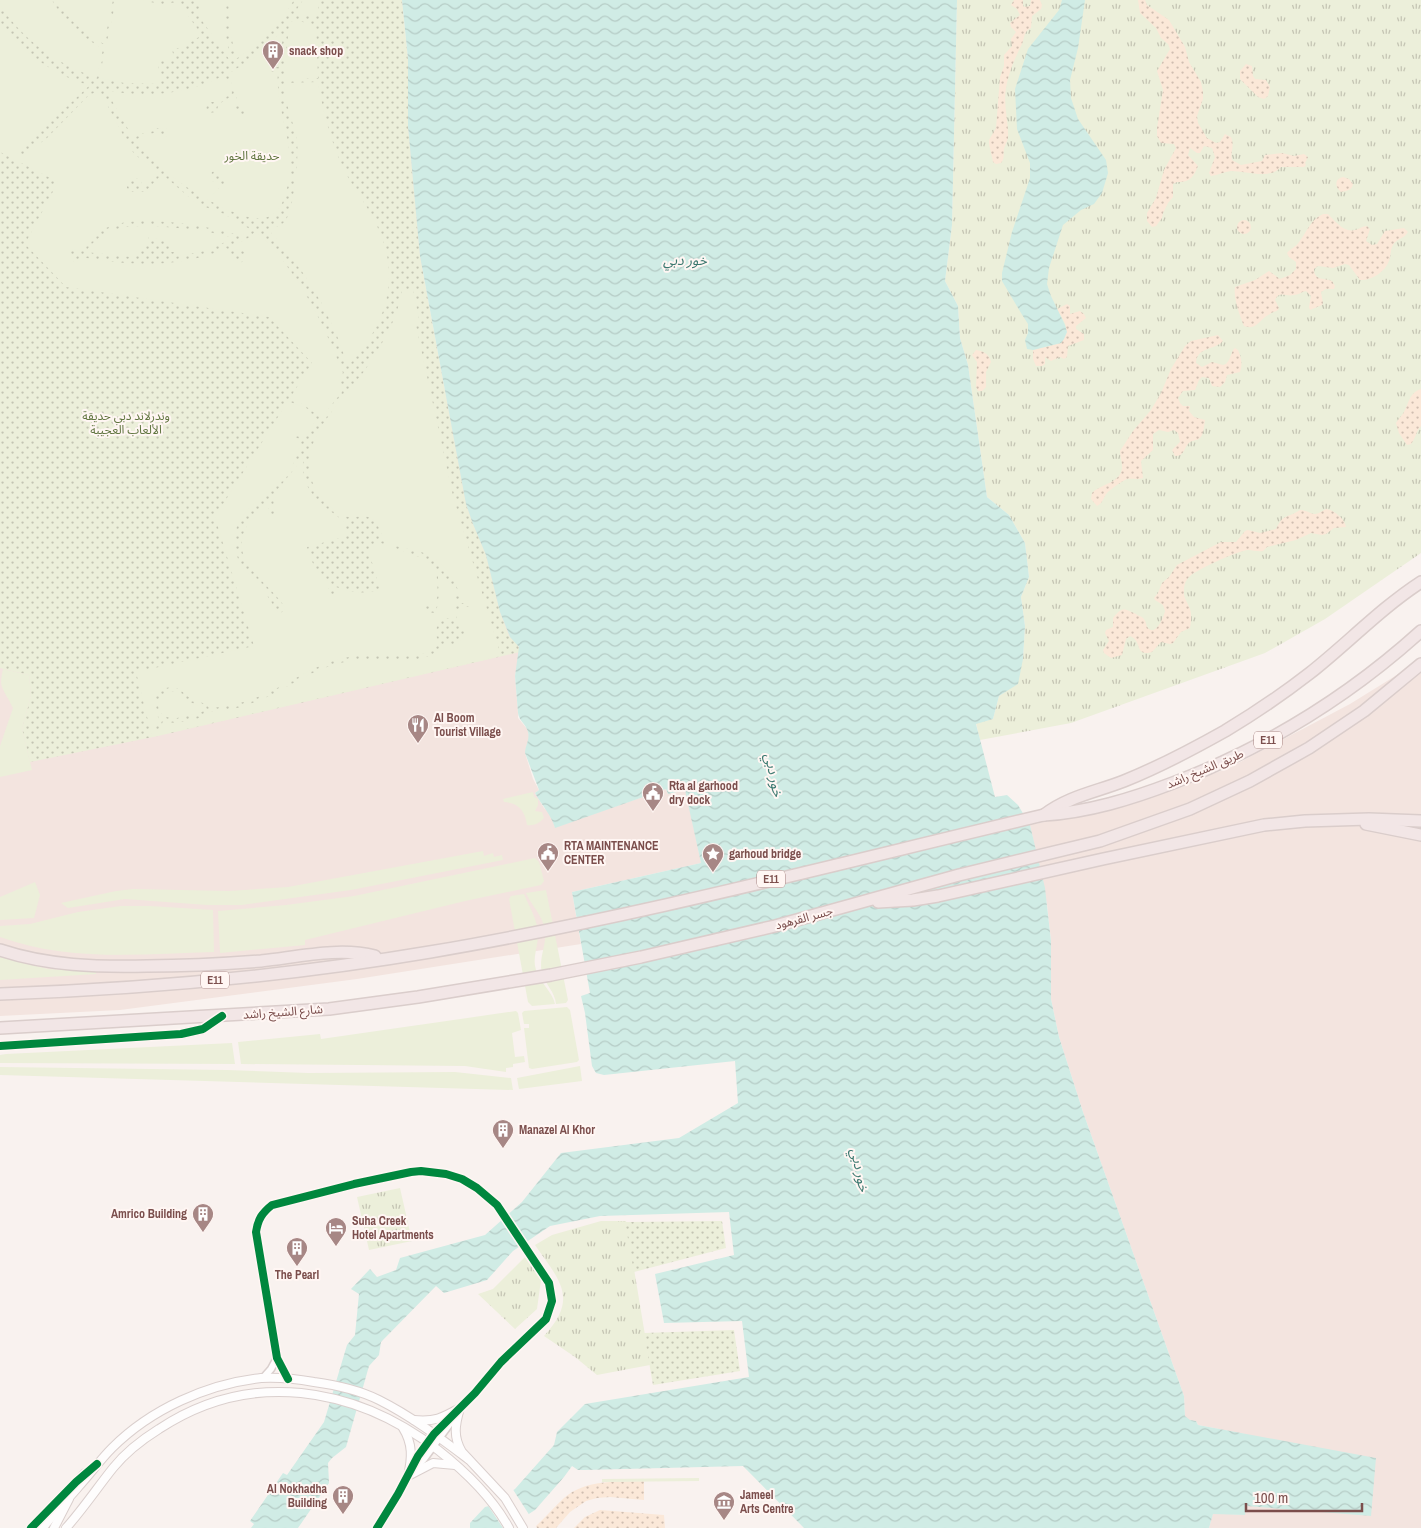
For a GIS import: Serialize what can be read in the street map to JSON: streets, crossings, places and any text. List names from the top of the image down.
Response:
{
  "streets": {
    "highway": [
      "E11",
      "طريق الشيخ راشد",
      "جسر القرهود",
      "شارع الشيخ راشد"
    ]
  },
  "crossings": [
    ["E11", "طريق الشيخ راشد"],
    ["جسر القرهود", "شارع الشيخ راشد"]
  ],
  "water": ["خور دبي"],
  "parks": ["حديقة الخور", "وندرلاند دبي حديقة الألعاب العجيبة"],
  "places": {
    "building": [
      "snack shop",
      "Manazel Al Khor",
      "Amrico Building",
      "The Pearl",
      "Al Nokhadha Building"
    ],
    "restaurant": ["Al Boom Tourist Village"],
    "public building": ["Rta al garhood dry dock", "RTA MAINTENANCE CENTER"],
    "place": ["garhoud bridge"],
    "hotel": ["Suha Creek Hotel Apartments"],
    "museum": ["Jameel Arts Centre"]
  },
  "scale_bar": "100 m"
}
